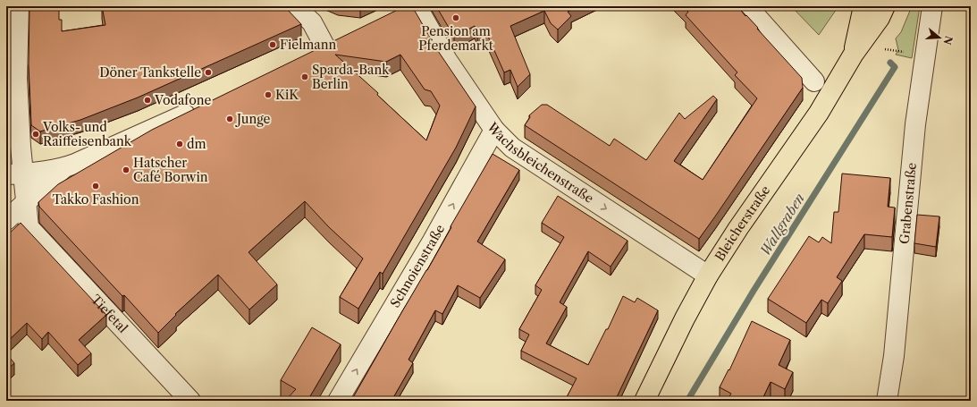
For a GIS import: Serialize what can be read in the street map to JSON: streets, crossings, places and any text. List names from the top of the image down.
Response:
{
  "streets": {
    "main road": ["Bleicherstraße"],
    "street": [
      "Wachsbleichenstraße",
      "Grabenstraße",
      "Schnoienstraße",
      "Tiefetal"
    ]
  },
  "crossings": [
    ["Wachsbleichenstraße", "Bleicherstraße"],
    ["Wachsbleichenstraße", "Schnoienstraße"]
  ],
  "one_way": ["Wachsbleichenstraße", "Schnoienstraße"],
  "water": ["Wallgraben"],
  "places": [
    "Pension am Pferdemarkt",
    "Fielmann",
    "Döner Tankstelle",
    "Sparda-Bank Berlin",
    "KiK",
    "Vodafone",
    "Junge",
    "Volks- und Raiffeisenbank",
    "dm",
    "Hatscher Café Borwin",
    "Takko Fashion"
  ],
  "north": "right"
}
